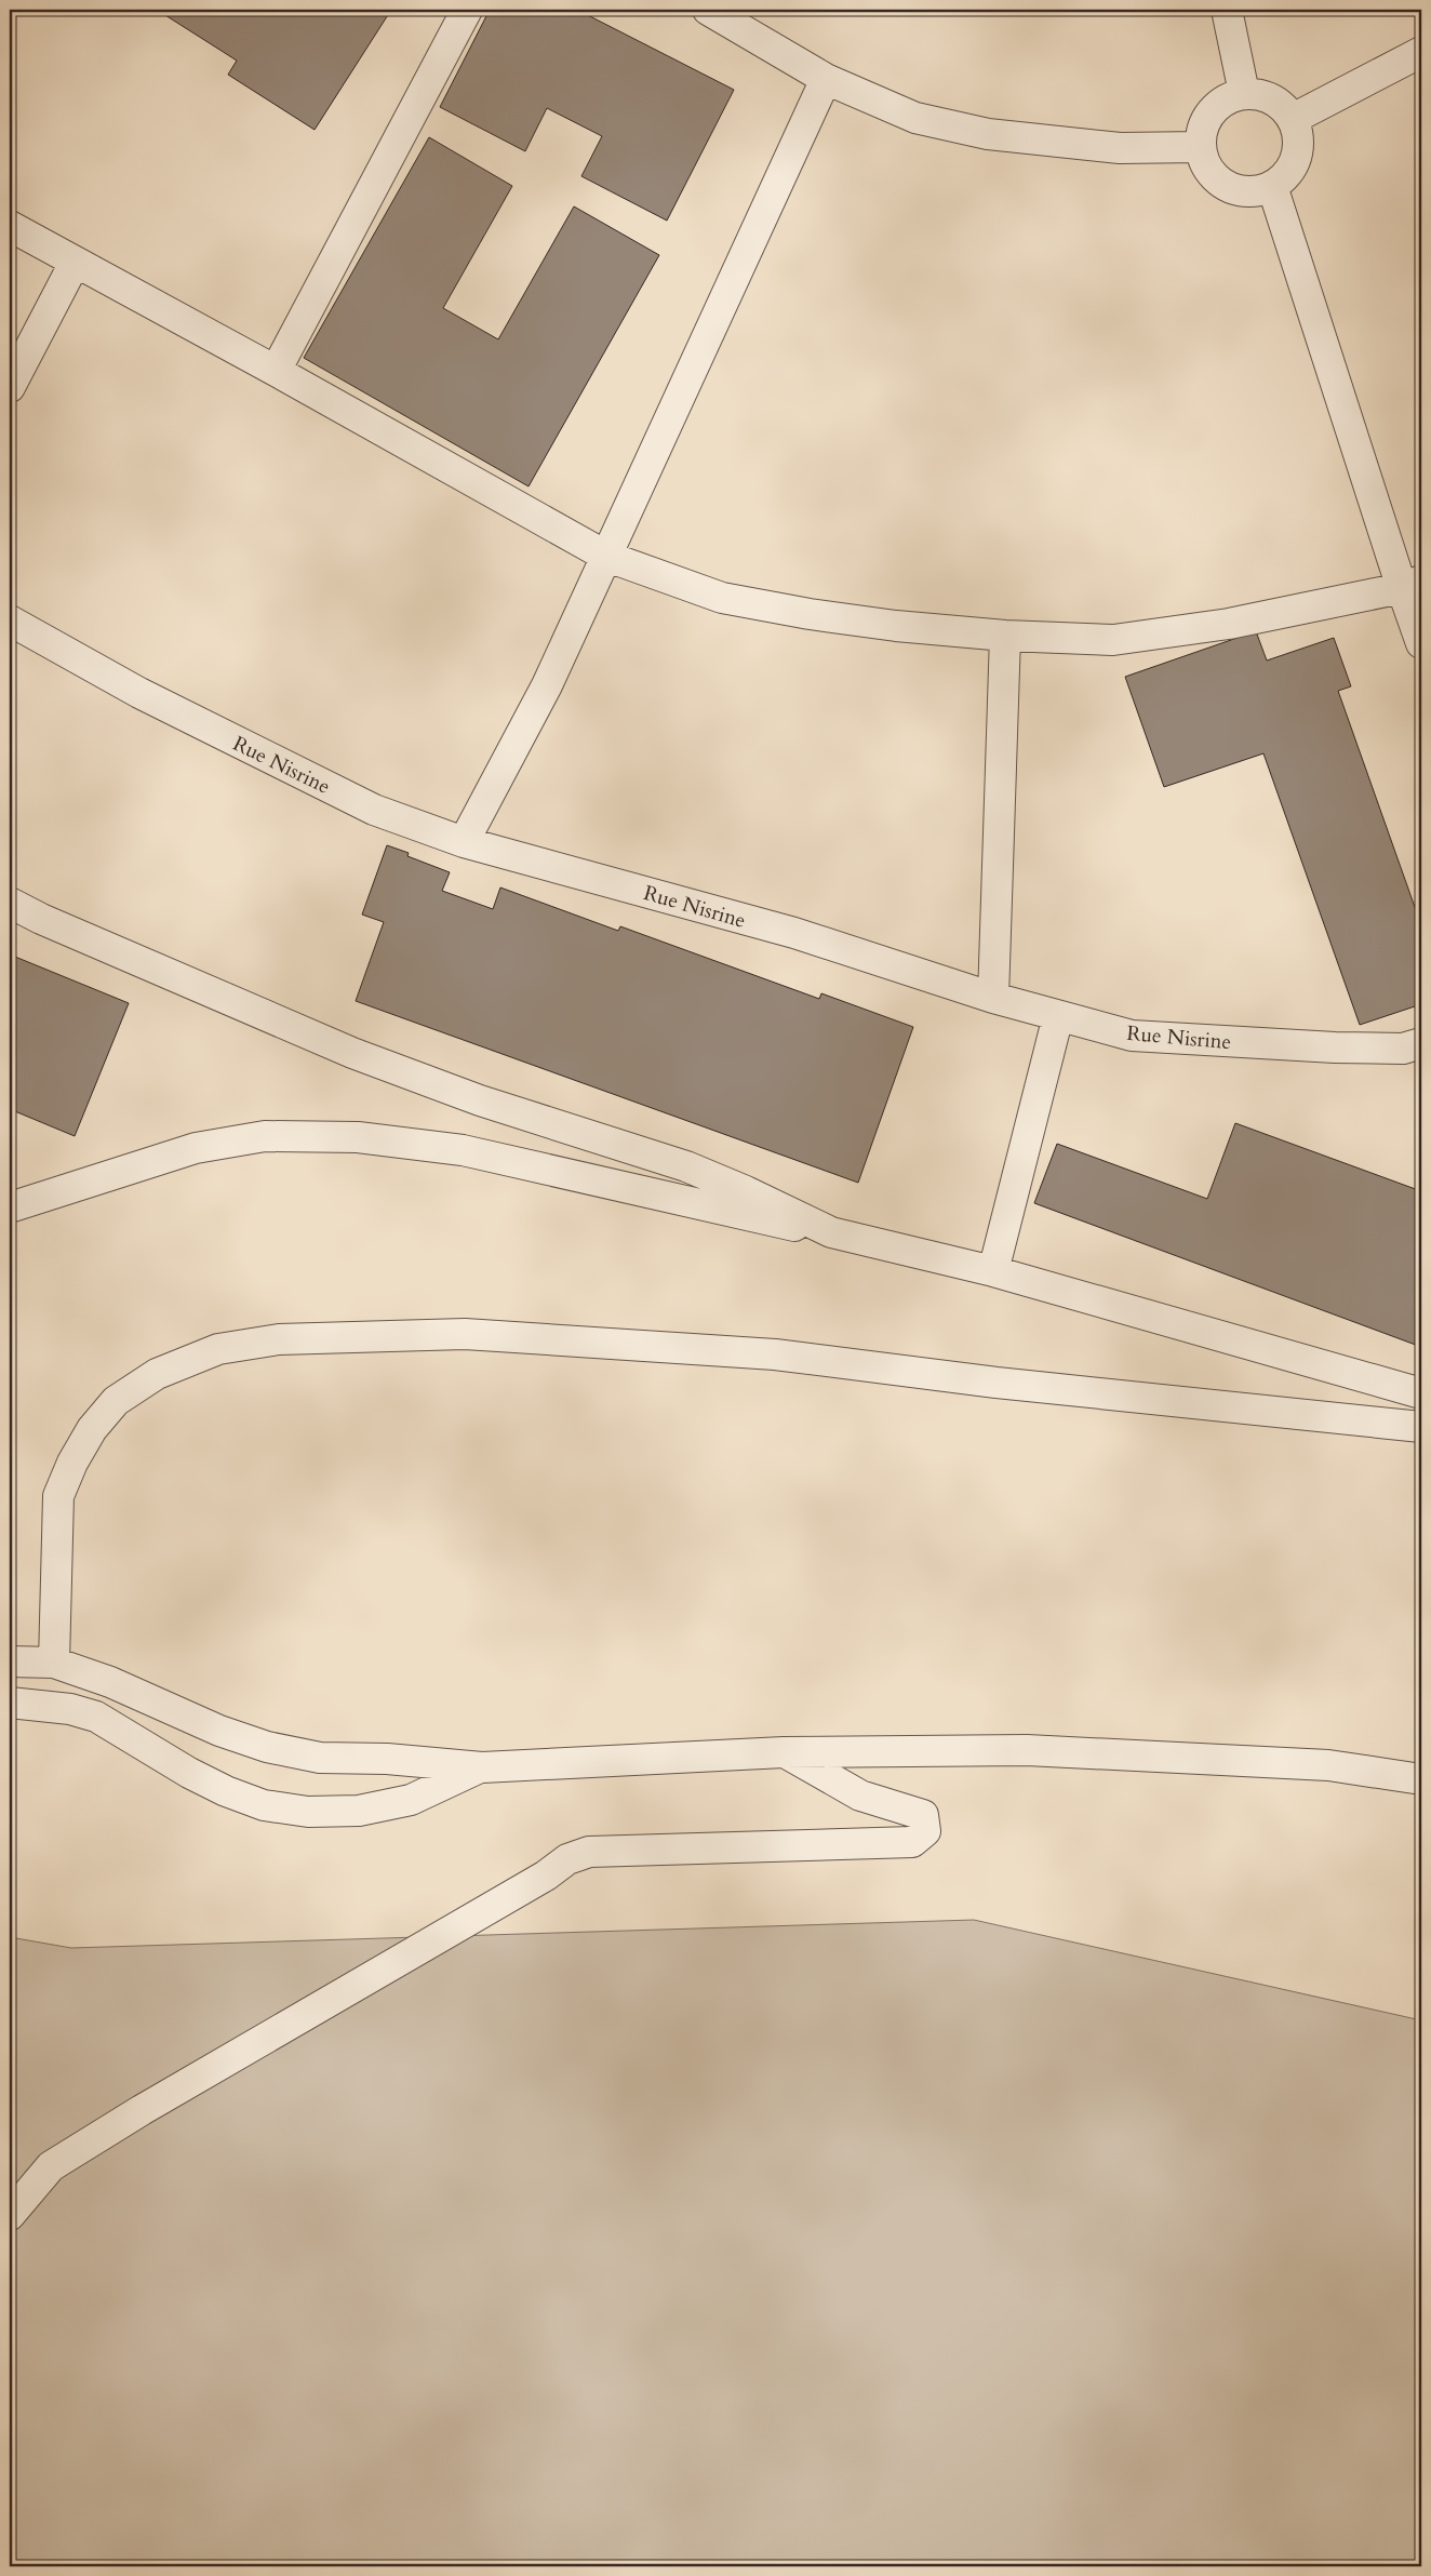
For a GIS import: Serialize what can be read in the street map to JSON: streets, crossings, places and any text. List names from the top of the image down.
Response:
{
  "streets": {
    "street": ["Rue Nisrine"]
  }
}
